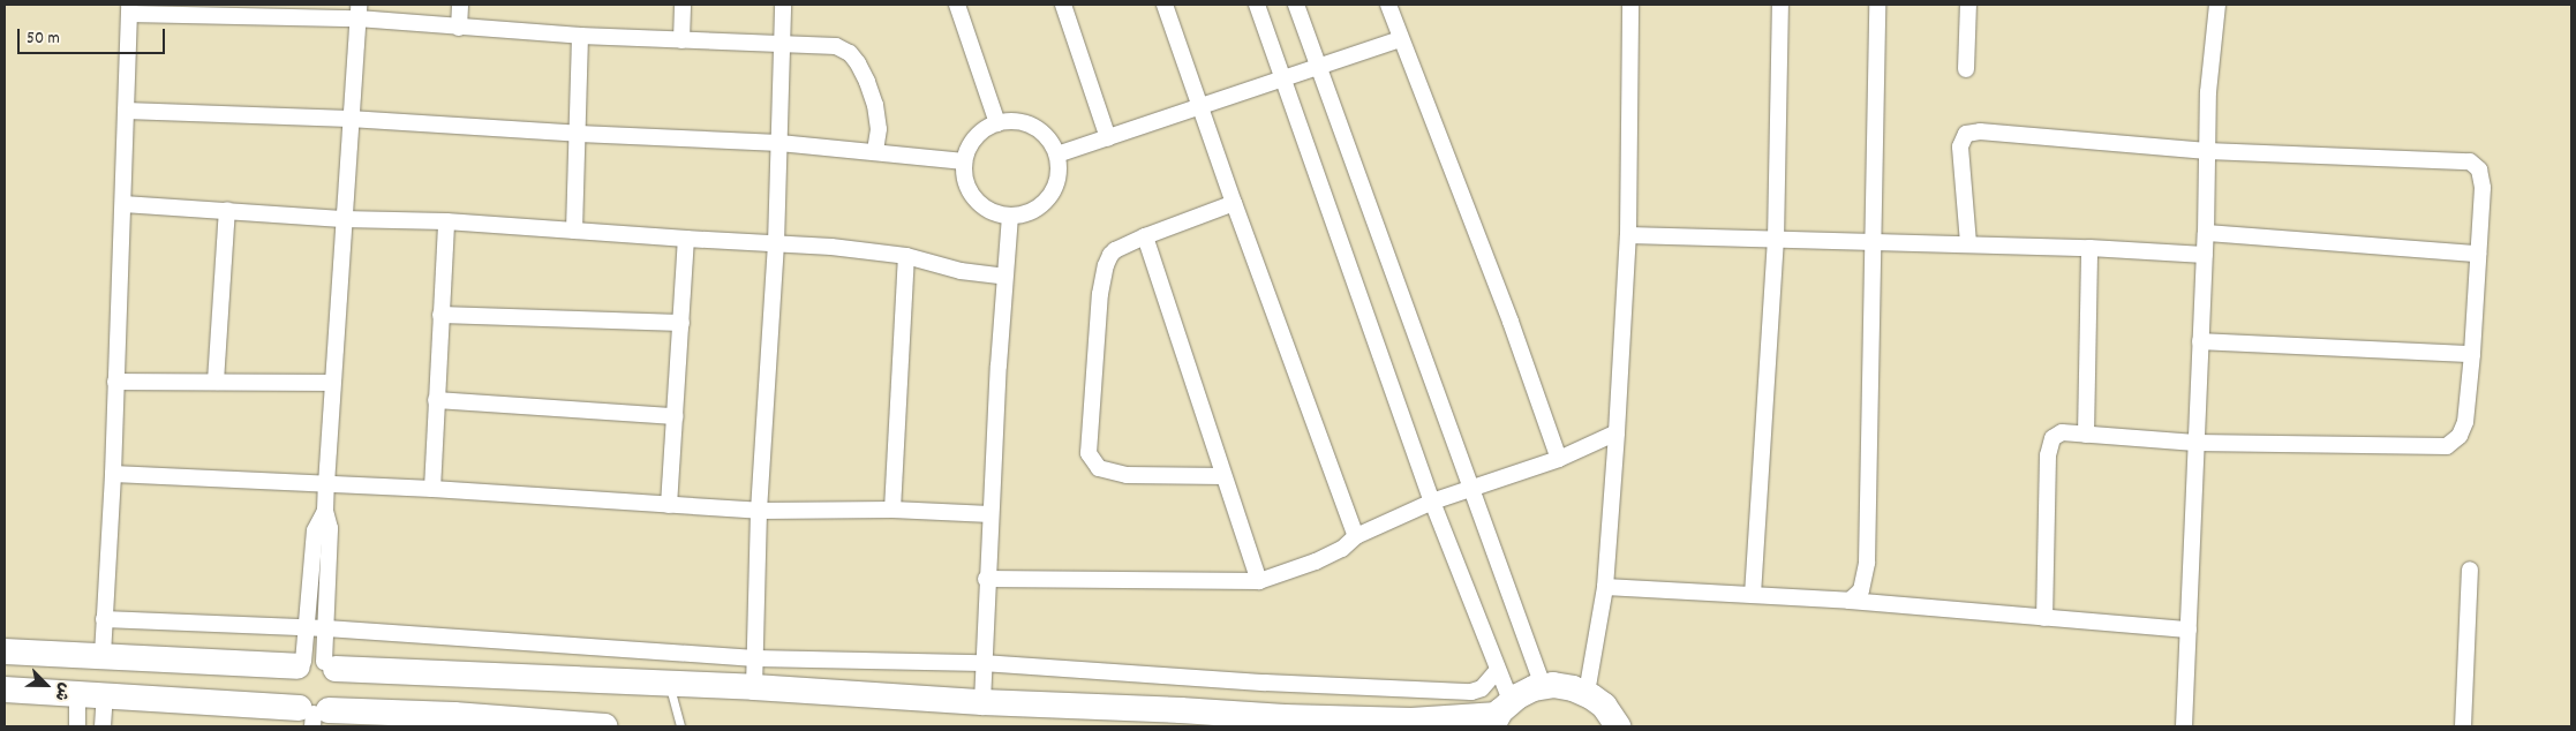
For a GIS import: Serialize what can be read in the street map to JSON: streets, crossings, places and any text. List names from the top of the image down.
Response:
{
  "scale_bar": "50 m",
  "north": "bottom right"
}
